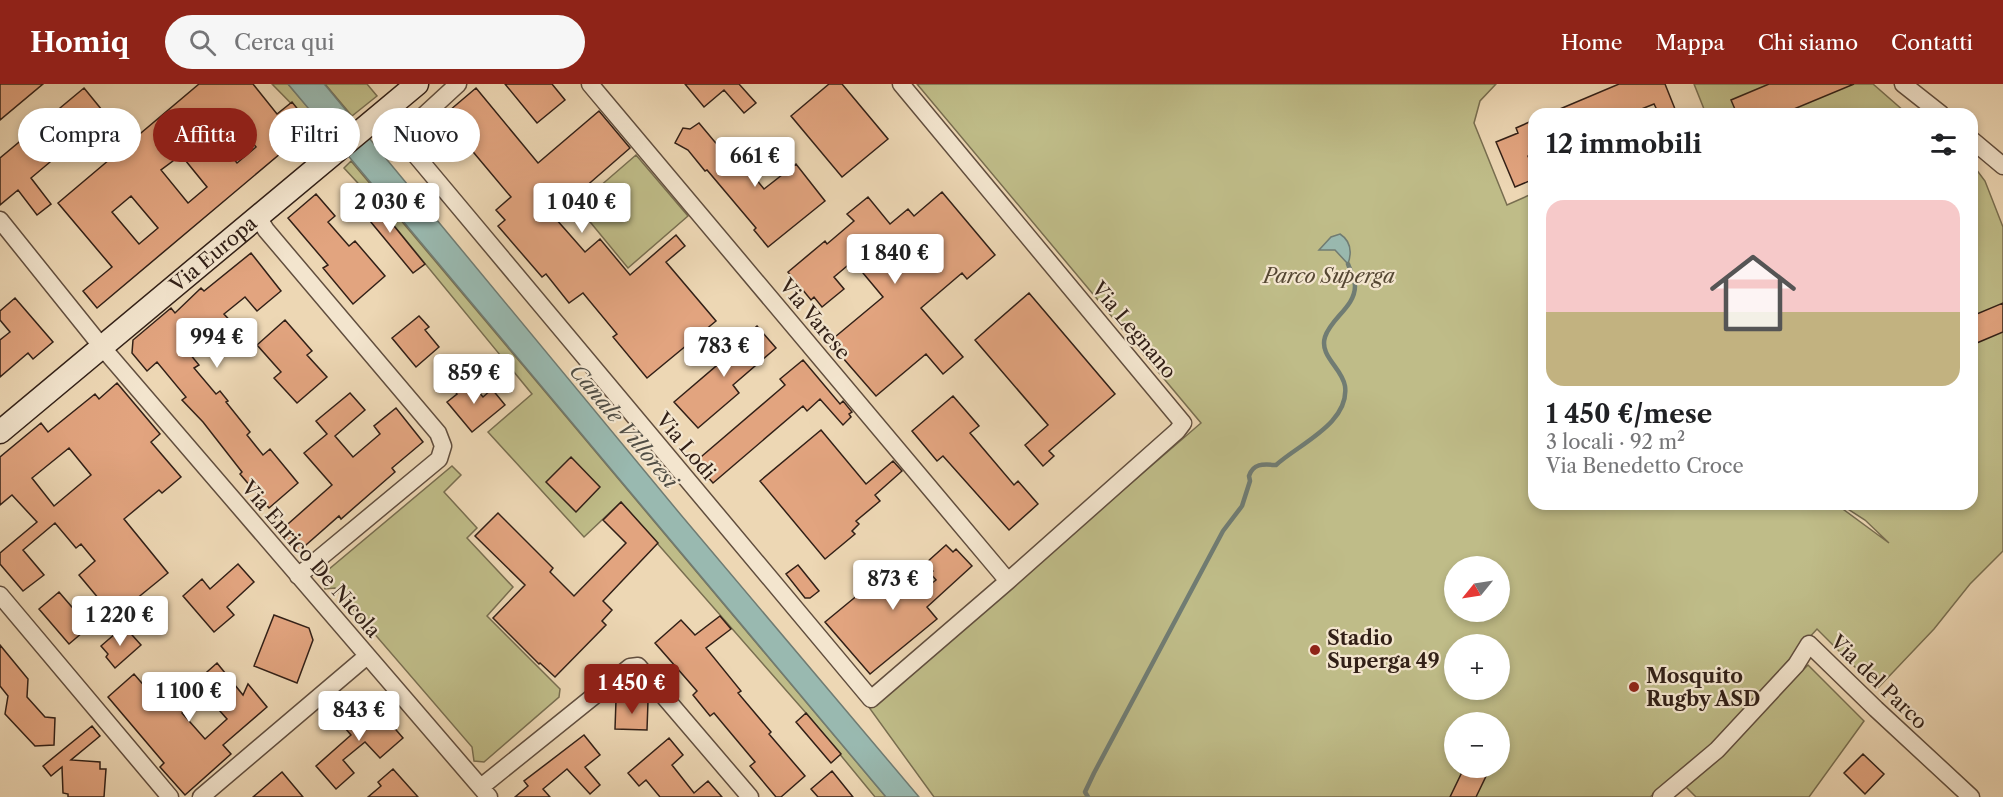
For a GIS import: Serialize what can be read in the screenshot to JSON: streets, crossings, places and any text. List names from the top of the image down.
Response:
{
  "streets": {
    "street": [
      "Via Europa",
      "Via Varese",
      "Via Legnano",
      "Via Lodi",
      "Via Enrico De Nicola",
      "Via del Parco"
    ]
  },
  "crossings": [
    ["Via Europa", "Via Enrico De Nicola"],
    ["Via Varese", "Via Legnano"],
    ["Via Varese", "Via Lodi"],
    ["Via Legnano", "Via Lodi"]
  ],
  "water": ["Canale Villoresi"],
  "parks": ["Parco Superga"],
  "places": ["Stadio Superga 49", "Mosquito Rugby ASD"],
  "north": "bottom left",
  "page": {
    "header": "Homiq",
    "search": "Cerca qui",
    "nav": [
      "Home",
      "Mappa",
      "Chi siamo",
      "Contatti"
    ],
    "chip": [
      "Compra",
      "Affitta",
      "Filtri",
      "Nuovo"
    ],
    "heading": "12 immobili",
    "price": [
      "661 €",
      "2 030 €",
      "1 040 €",
      "1 840 €",
      "994 €",
      "783 €",
      "859 €",
      "873 €",
      "1 220 €",
      "1 450 €",
      "1 100 €",
      "843 €"
    ],
    "list": [
      {
        "name": "1 450 €/mese",
        "note": "3 locali · 92 m² · Via Benedetto Croce"
      }
    ],
    "map_buttons": ["+", "−"]
  }
}
